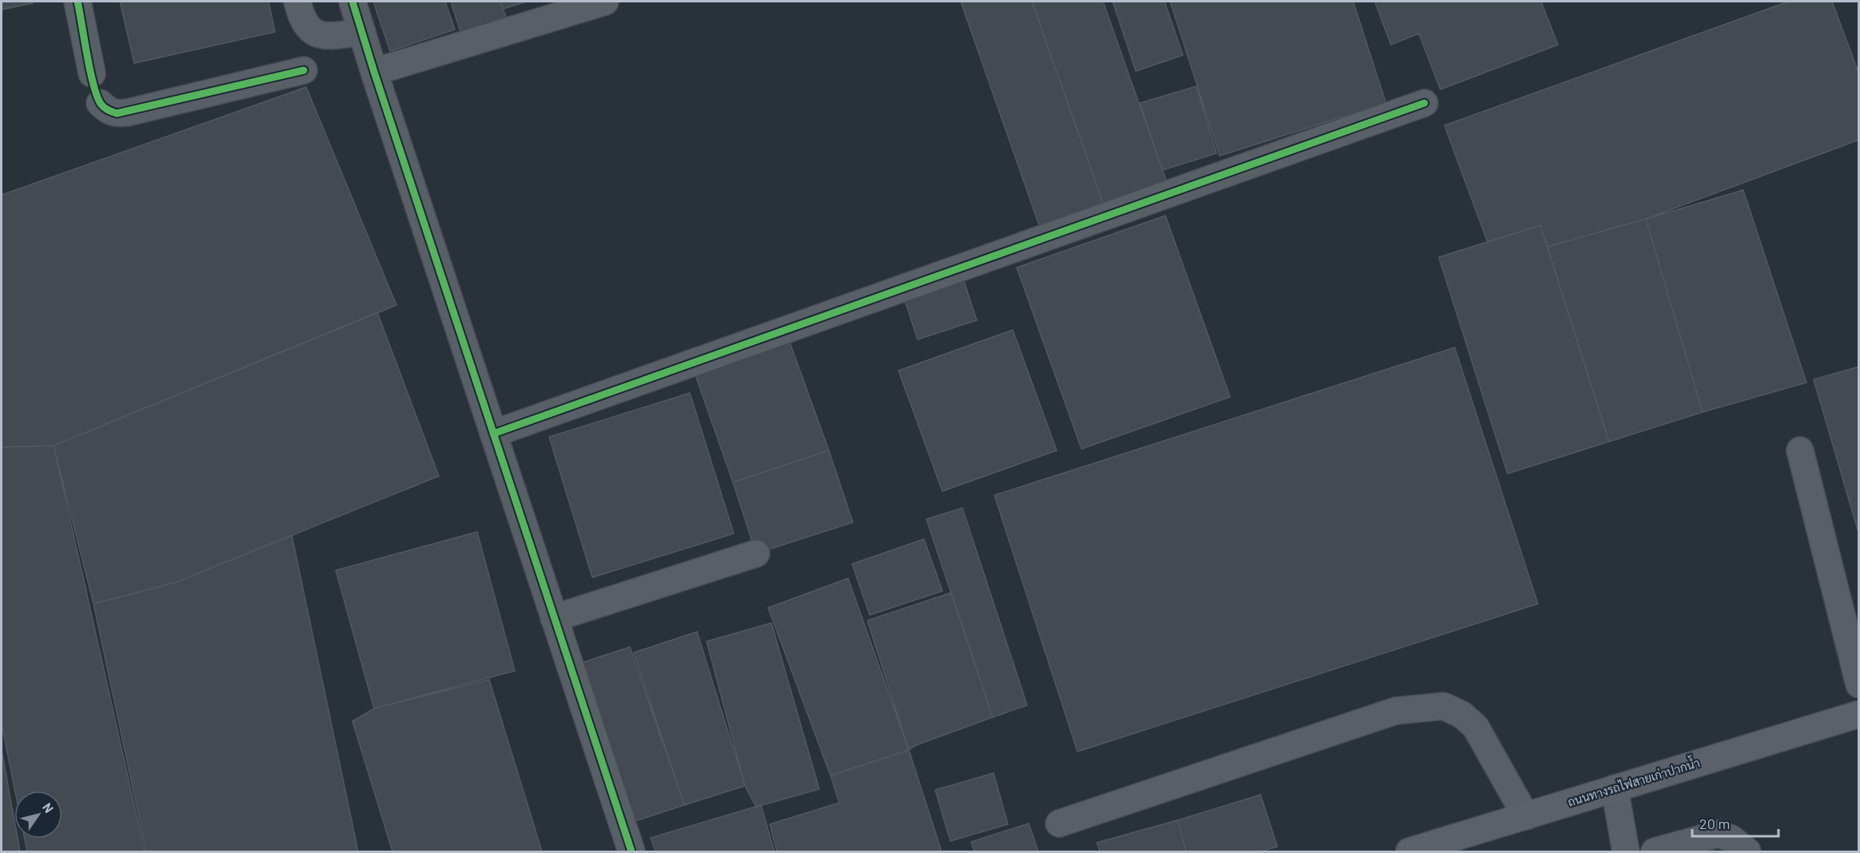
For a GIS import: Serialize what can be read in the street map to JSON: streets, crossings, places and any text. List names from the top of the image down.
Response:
{
  "streets": {
    "main road": ["ถนนทางรถไฟสายเก่าปากน้ำ"]
  },
  "scale_bar": "20 m",
  "north": "top right"
}
